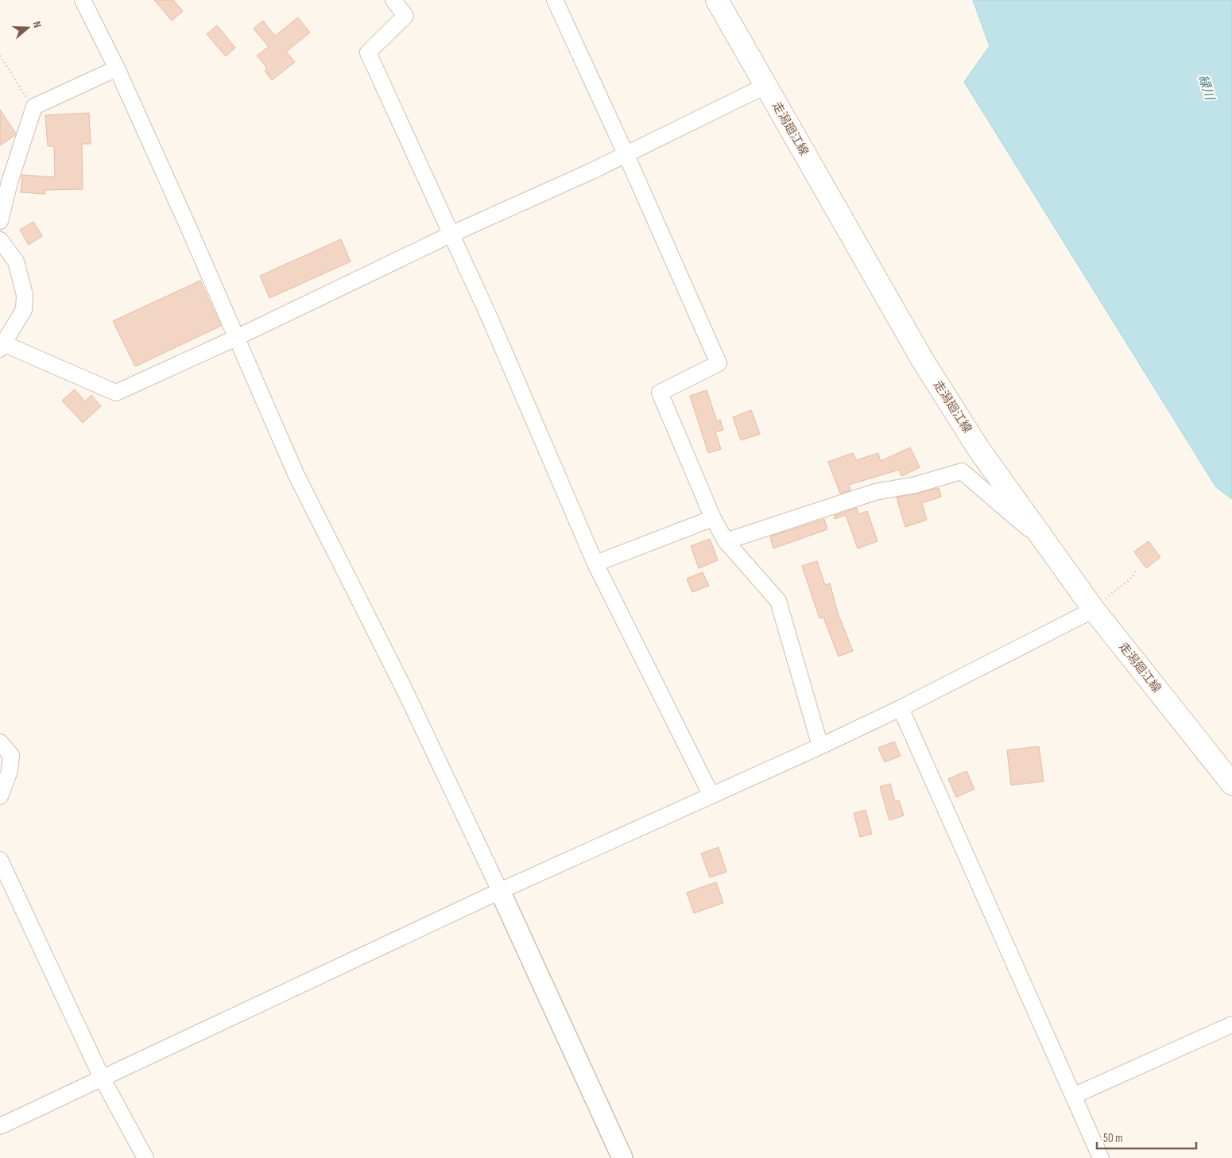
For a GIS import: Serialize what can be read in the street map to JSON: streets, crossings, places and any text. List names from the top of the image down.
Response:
{
  "streets": {
    "main road": ["走潟廻江線"]
  },
  "water": ["緑川"],
  "scale_bar": "50 m",
  "north": "right"
}
